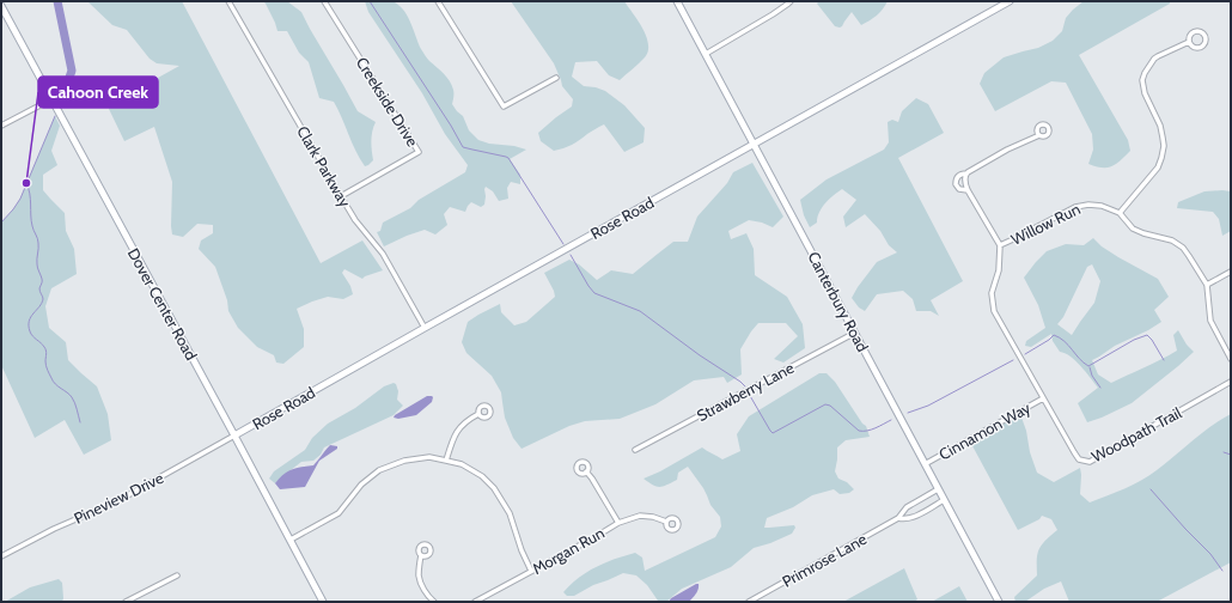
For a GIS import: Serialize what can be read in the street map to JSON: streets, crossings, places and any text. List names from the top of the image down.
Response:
{
  "streets": {
    "street": [
      "Creekside Drive",
      "Clark Parkway",
      "Rose Road",
      "Willow Run",
      "Canterbury Road",
      "Dover Center Road",
      "Strawberry Lane",
      "Cinnamon Way",
      "Woodpath Trail",
      "Pineview Drive",
      "Morgan Run",
      "Primrose Lane"
    ]
  },
  "crossings": [
    ["Creekside Drive", "Clark Parkway"],
    ["Clark Parkway", "Rose Road"],
    ["Rose Road", "Canterbury Road"],
    ["Rose Road", "Dover Center Road"],
    ["Rose Road", "Pineview Drive"],
    ["Willow Run", "Cinnamon Way"],
    ["Canterbury Road", "Strawberry Lane"],
    ["Canterbury Road", "Cinnamon Way"],
    ["Canterbury Road", "Primrose Lane"],
    ["Dover Center Road", "Pineview Drive"],
    ["Cinnamon Way", "Woodpath Trail"]
  ],
  "places": ["Cahoon Creek"]
}
